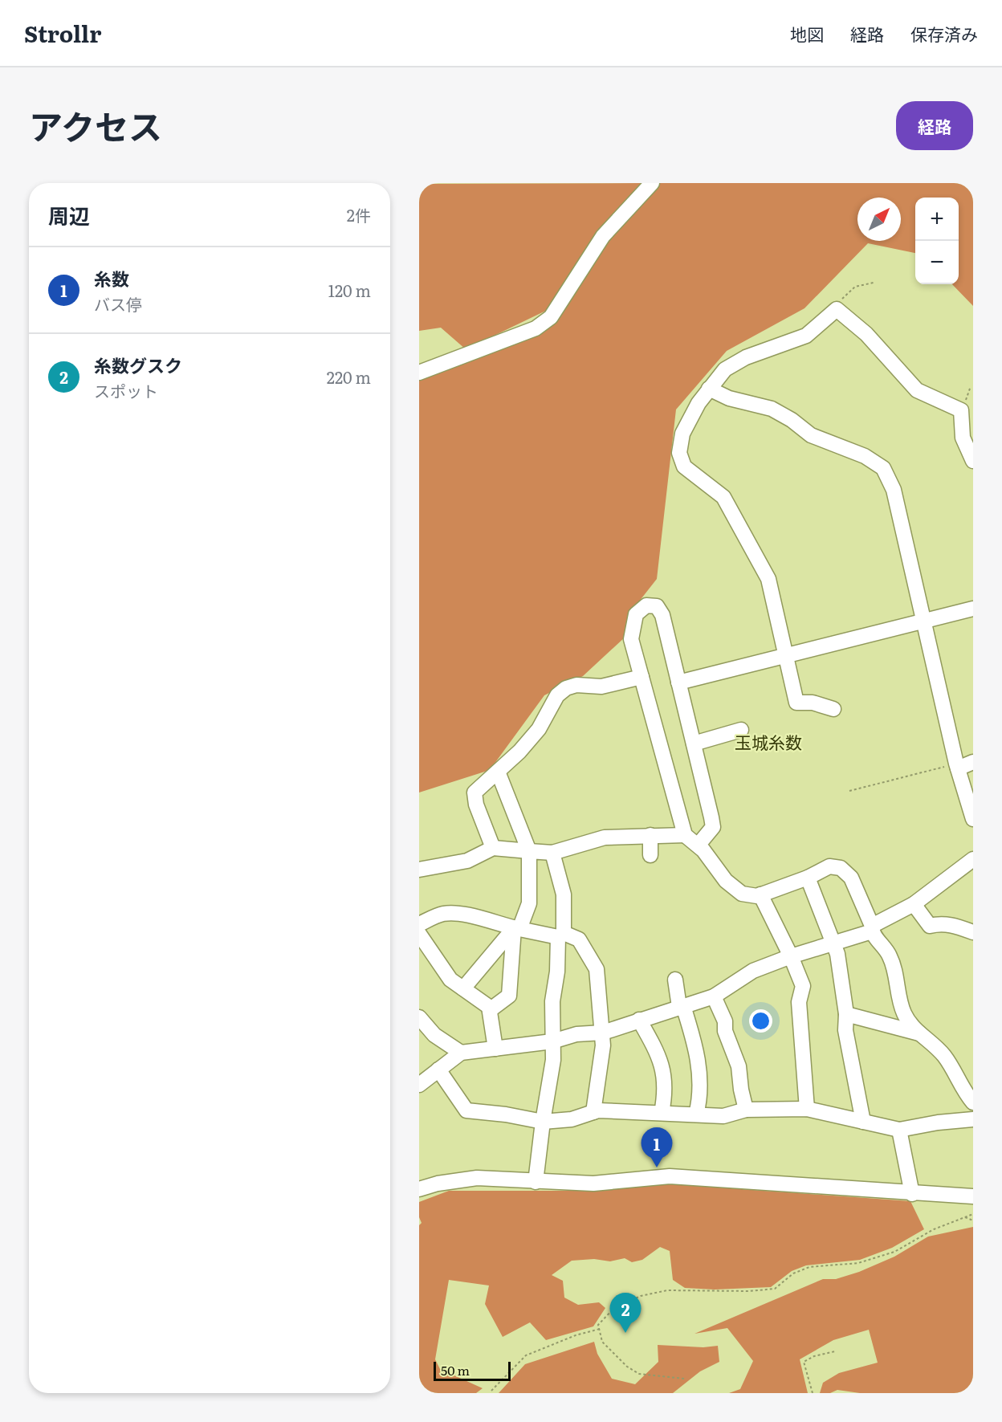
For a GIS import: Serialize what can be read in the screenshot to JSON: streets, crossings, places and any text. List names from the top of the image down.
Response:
{
  "districts": ["玉城糸数"],
  "scale_bar": "50 m",
  "north": "top right",
  "page": {
    "header": "Strollr",
    "nav": ["地図", "経路", "保存済み"],
    "title": "アクセス",
    "buttons": "経路",
    "heading": ["周辺", "2件"],
    "map_buttons": ["+", "−"],
    "list": [
      {
        "mark": "1",
        "name": "糸数",
        "note": "バス停",
        "value": "120 m"
      },
      {
        "mark": "2",
        "name": "糸数グスク",
        "note": "スポット",
        "value": "220 m"
      }
    ],
    "pins": ["1", "2"],
    "scale": "50 m"
  }
}
